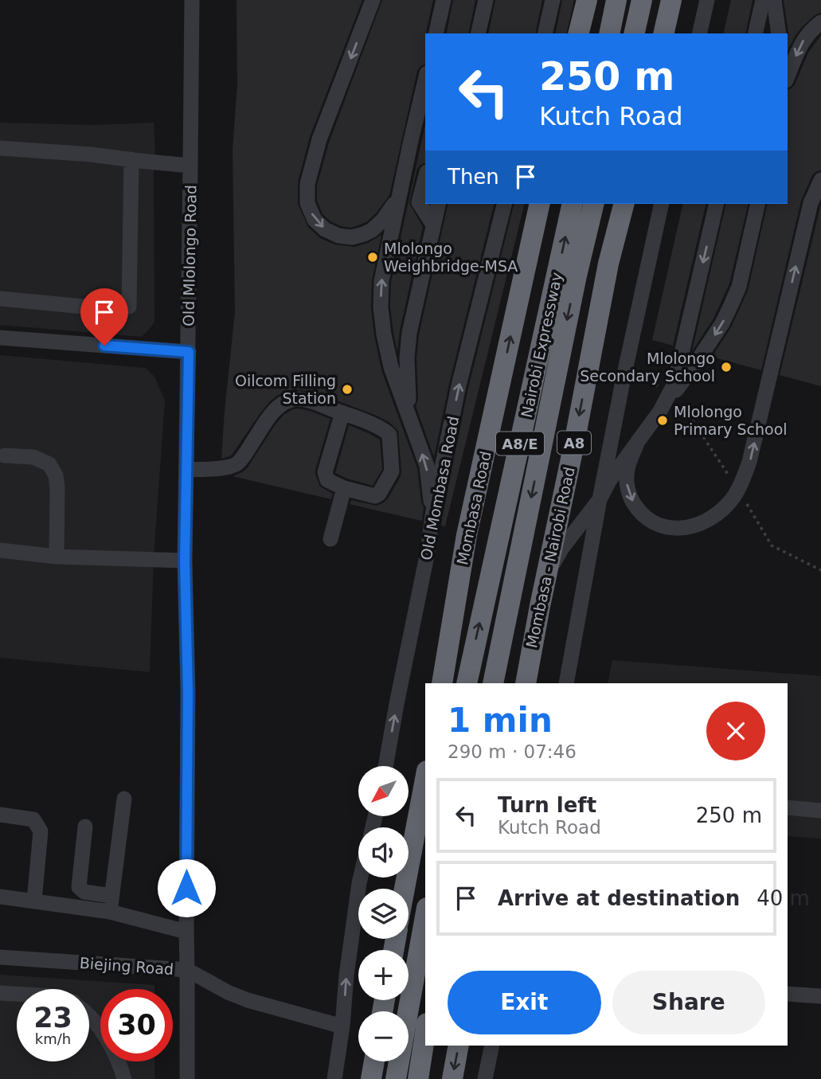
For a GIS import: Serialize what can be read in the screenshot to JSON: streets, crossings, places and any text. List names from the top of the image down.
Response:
{
  "streets": {
    "highway": [
      "Nairobi Expressway",
      "A8",
      "A8/E",
      "Mombasa Road",
      "Mombasa - Nairobi Road"
    ],
    "street": ["Old Mlolongo Road", "Old Mombasa Road", "Biejing Road"]
  },
  "crossings": [
    ["Old Mlolongo Road", "Biejing Road"]
  ],
  "one_way": ["Mombasa Road", "Mombasa - Nairobi Road"],
  "places": [
    "Mlolongo Weighbridge-MSA",
    "Mlolongo Secondary School",
    "Oilcom Filling Station",
    "Mlolongo Primary School"
  ],
  "north": "bottom left",
  "page": {
    "turn": ["250 m", "Kutch Road"],
    "then": "Then",
    "heading": ["1 min", "290 m · 07:46"],
    "map_buttons": ["+", "−"],
    "list": [
      {
        "name": "Turn left",
        "note": "Kutch Road",
        "value": "250 m"
      },
      {
        "name": "Arrive at destination",
        "value": "40 m"
      }
    ],
    "buttons": ["Exit", "Share"],
    "speed": "23 km/h",
    "limit": "30"
  }
}
